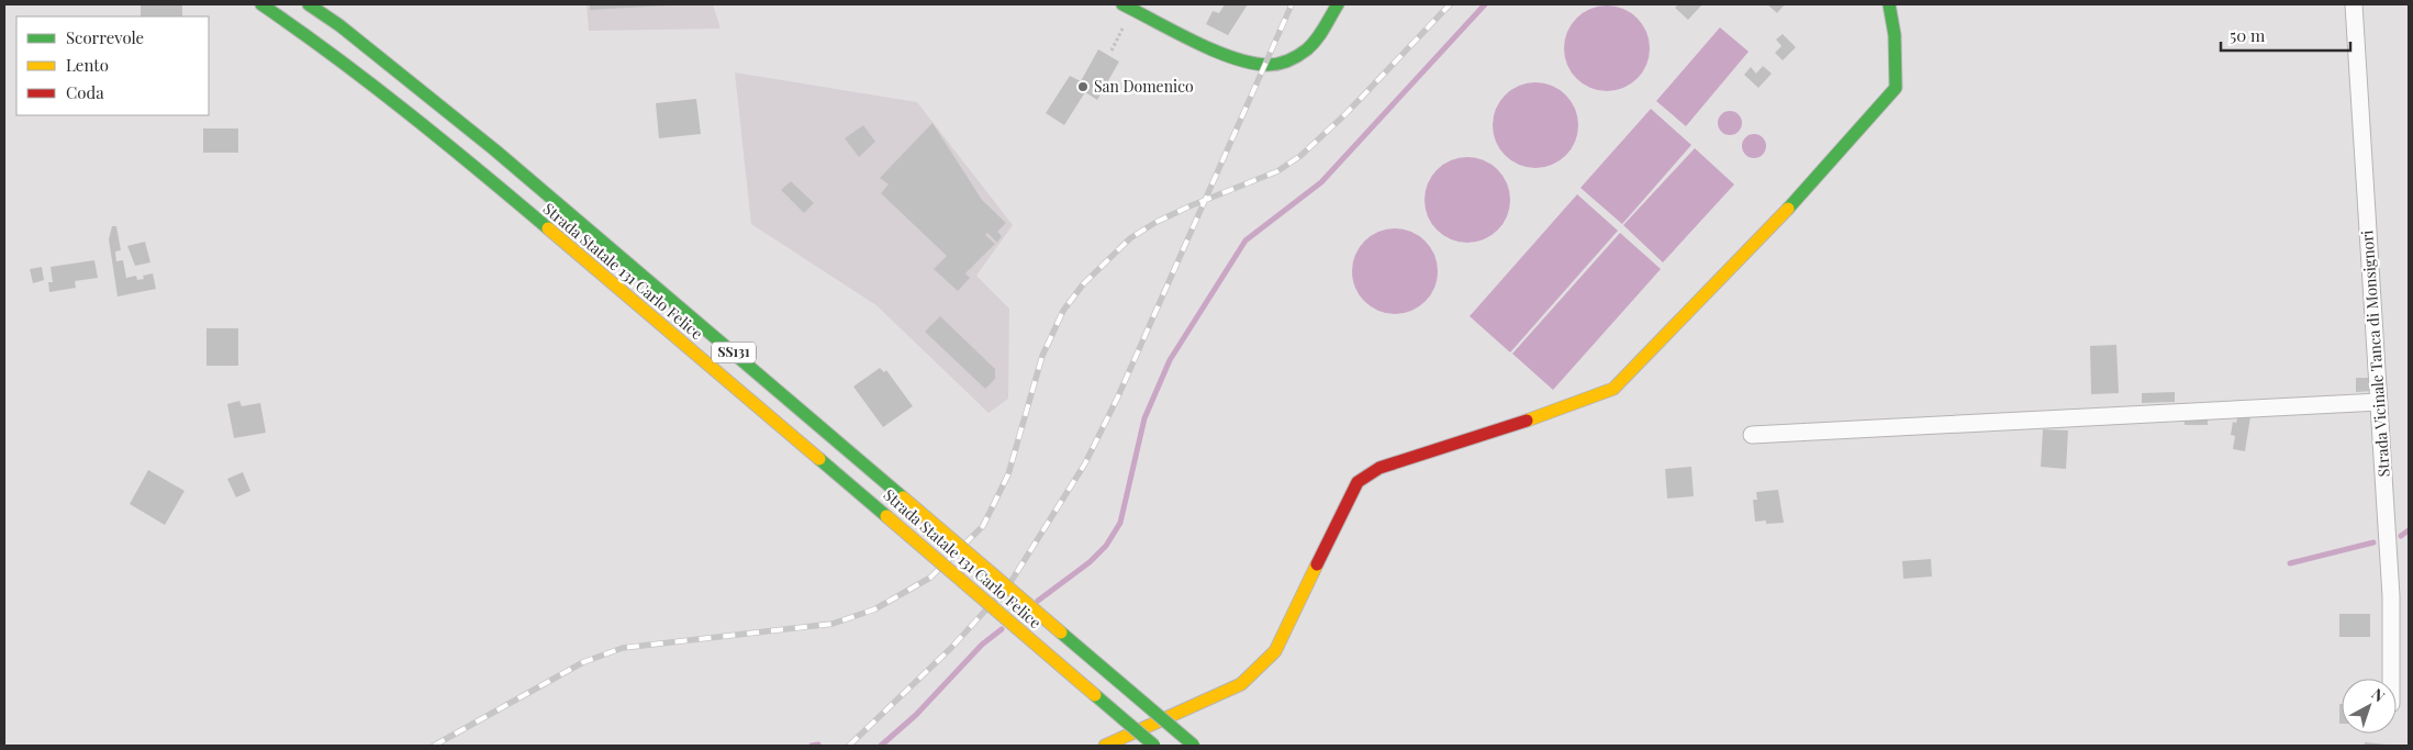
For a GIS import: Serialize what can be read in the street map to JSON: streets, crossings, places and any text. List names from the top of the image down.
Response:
{
  "streets": {
    "main road": ["Strada Statale 131 Carlo Felice", "SS131"],
    "street": ["Strada Vicinale Tanca di Monsignori"]
  },
  "places": ["San Domenico"],
  "legend": ["Scorrevole", "Lento", "Coda"],
  "scale_bar": "50 m",
  "north": "top right"
}
